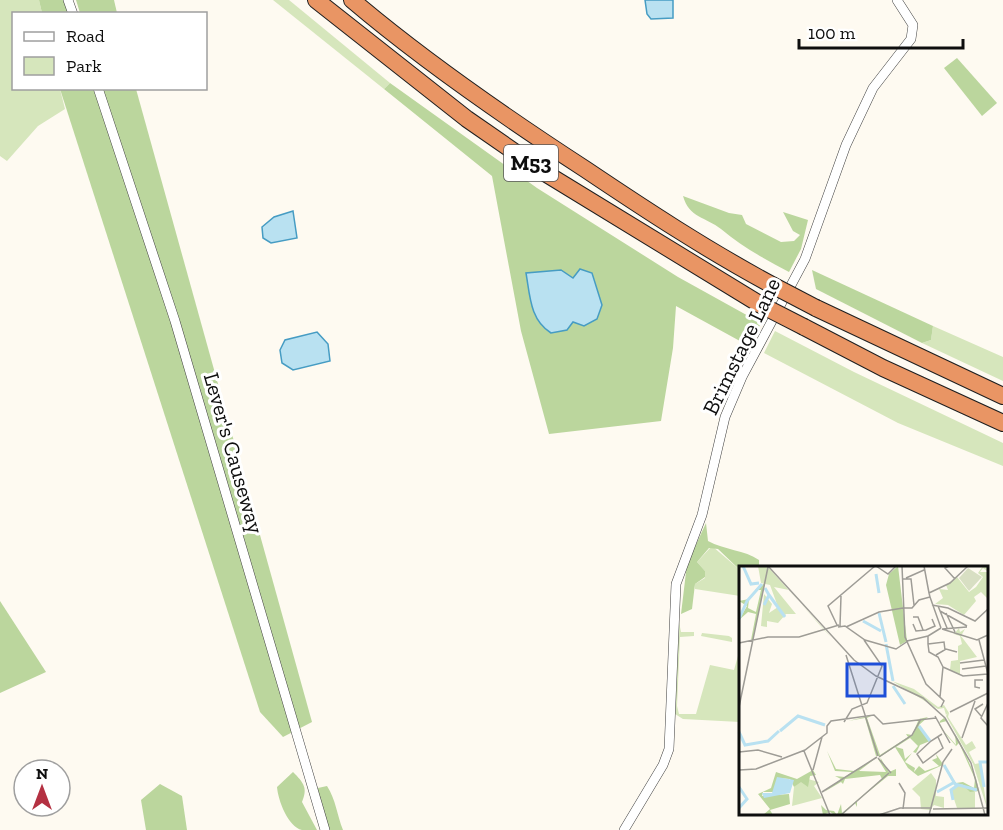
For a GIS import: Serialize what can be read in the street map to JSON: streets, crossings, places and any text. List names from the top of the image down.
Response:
{
  "streets": {
    "highway": ["M53"],
    "street": ["Brimstage Lane", "Lever's Causeway"]
  },
  "legend": ["Road", "Park"],
  "scale_bar": "100 m",
  "north": "top"
}
